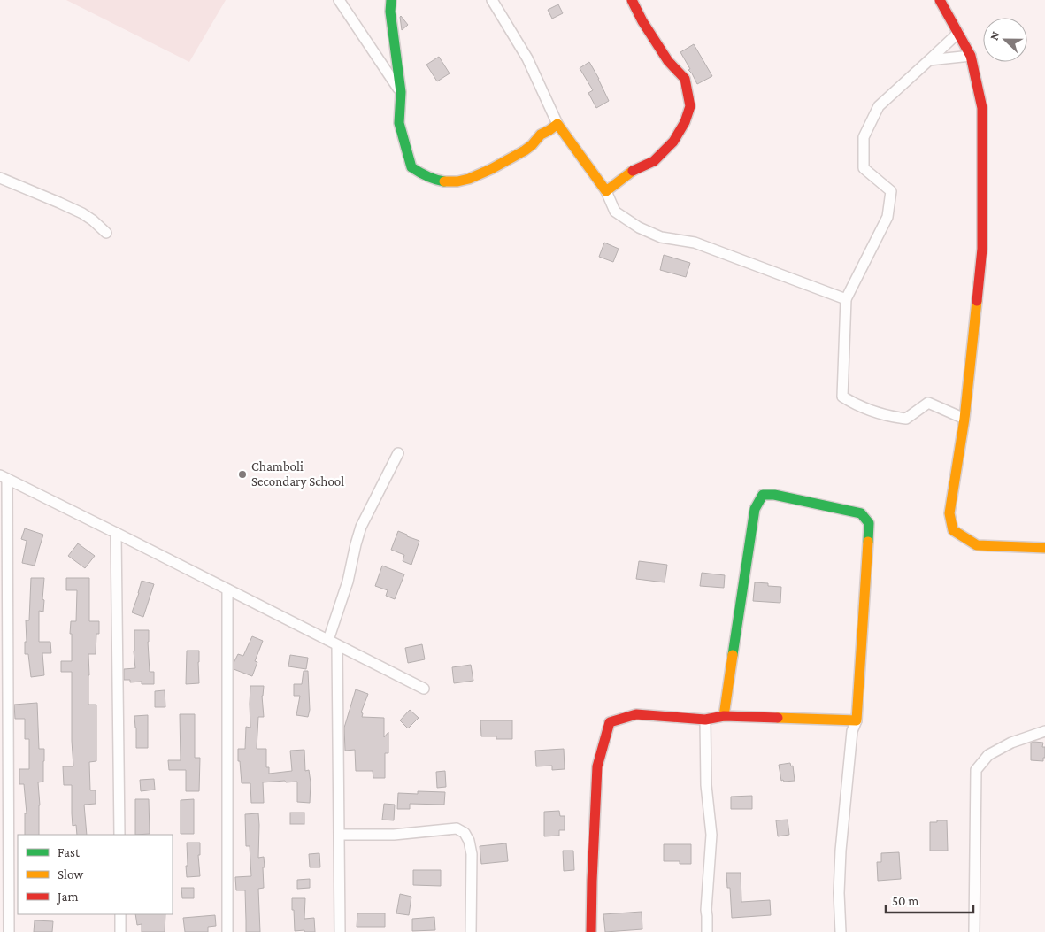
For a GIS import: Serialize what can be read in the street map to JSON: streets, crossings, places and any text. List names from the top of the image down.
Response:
{
  "places": ["Chamboli Secondary School"],
  "legend": ["Fast", "Slow", "Jam"],
  "scale_bar": "50 m",
  "north": "left"
}
